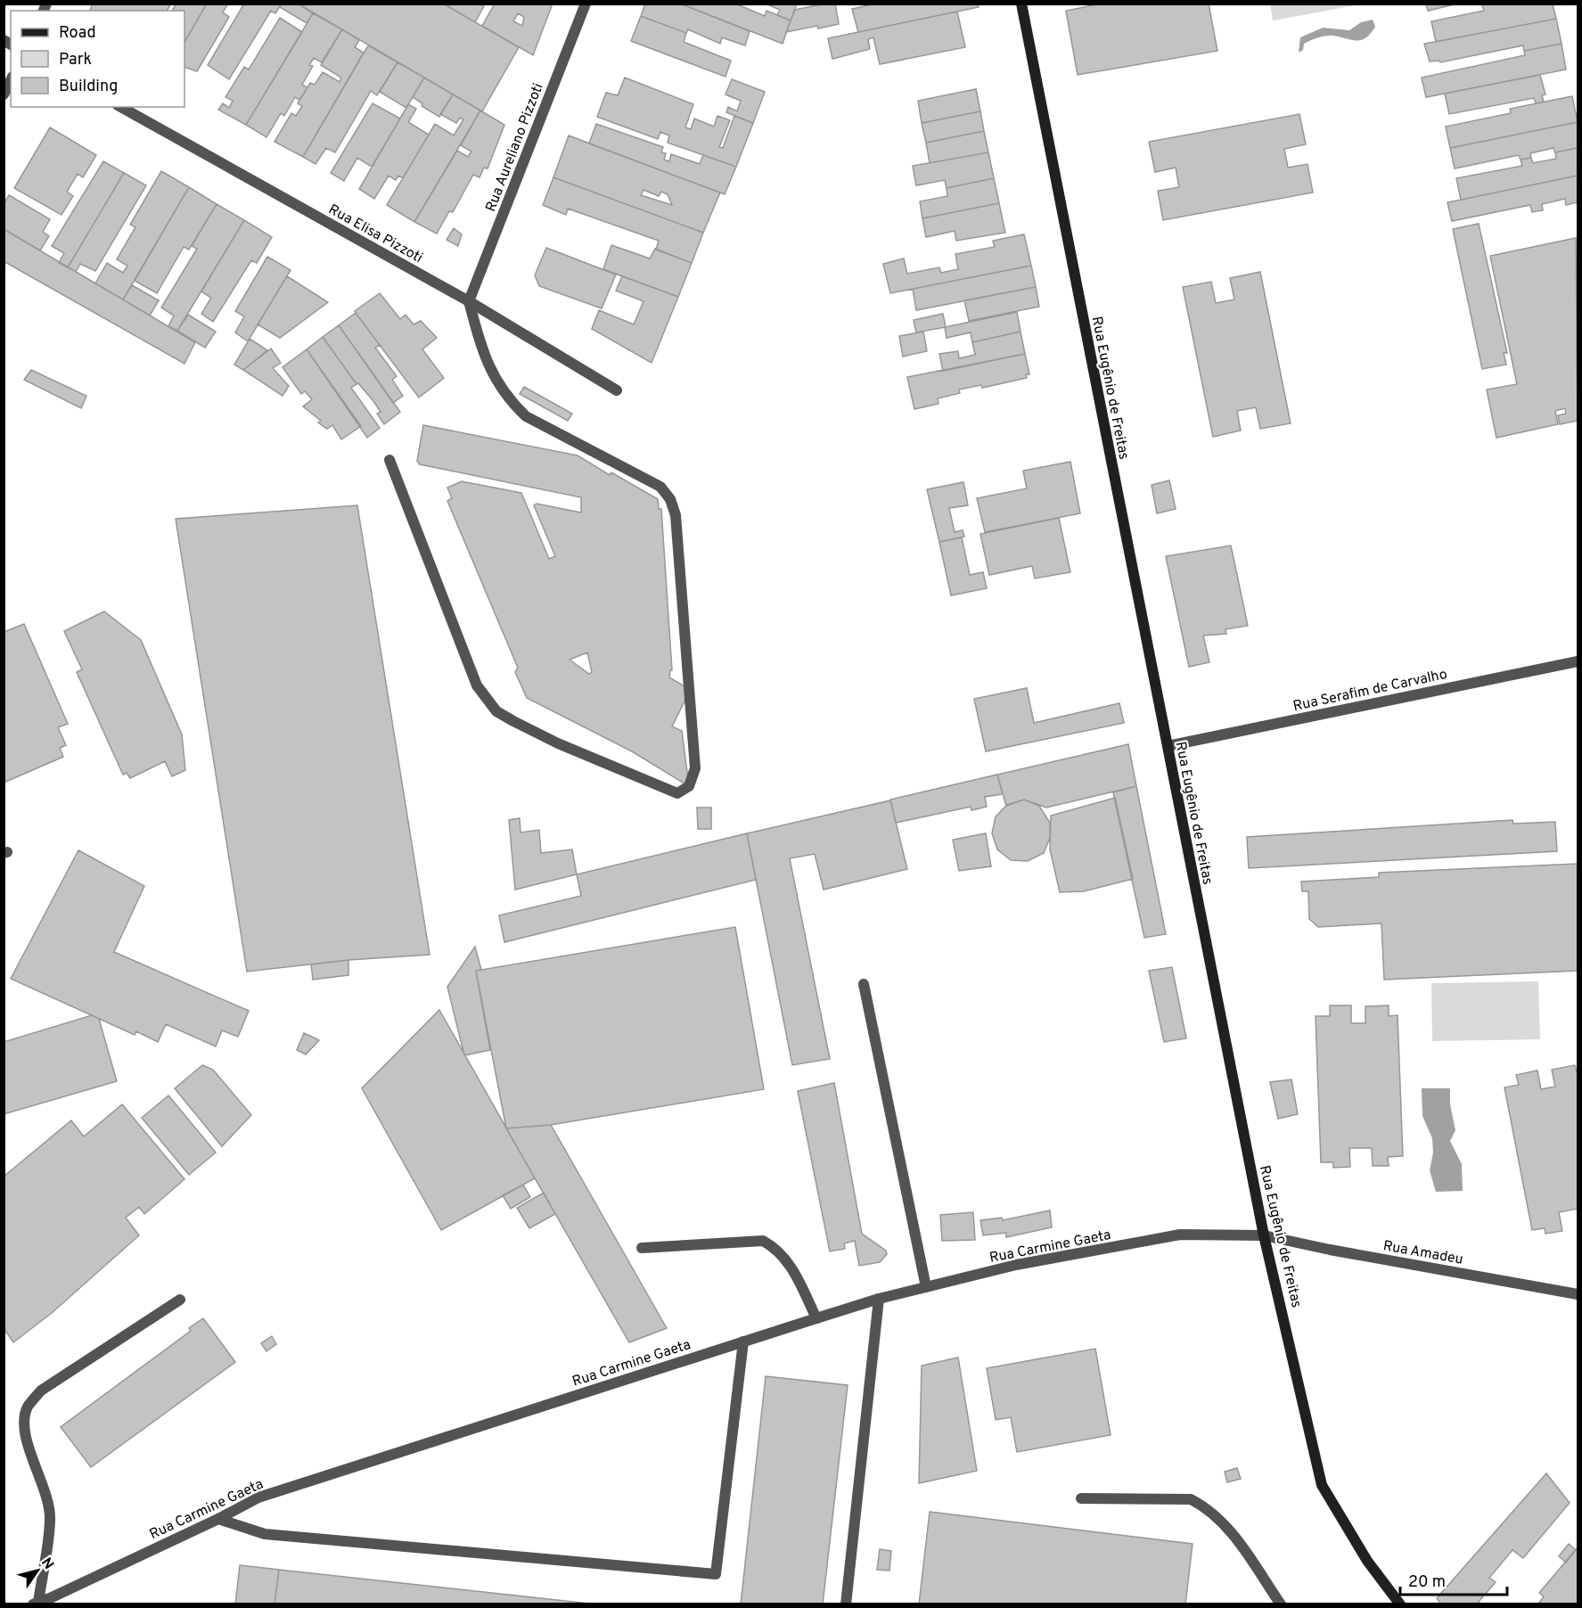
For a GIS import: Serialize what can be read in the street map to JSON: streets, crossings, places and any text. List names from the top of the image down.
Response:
{
  "streets": {
    "street": [
      "Rua Aureliano Pizzoti",
      "Rua Elisa Pizzoti",
      "Rua Eugênio de Freitas",
      "Rua Serafim de Carvalho",
      "Rua Carmine Gaeta",
      "Rua Amadeu"
    ]
  },
  "crossings": [
    ["Rua Aureliano Pizzoti", "Rua Elisa Pizzoti"],
    ["Rua Eugênio de Freitas", "Rua Serafim de Carvalho"],
    ["Rua Eugênio de Freitas", "Rua Carmine Gaeta"],
    ["Rua Eugênio de Freitas", "Rua Amadeu"],
    ["Rua Carmine Gaeta", "Rua Amadeu"]
  ],
  "legend": ["Road", "Park", "Building"],
  "scale_bar": "20 m",
  "north": "top right"
}
